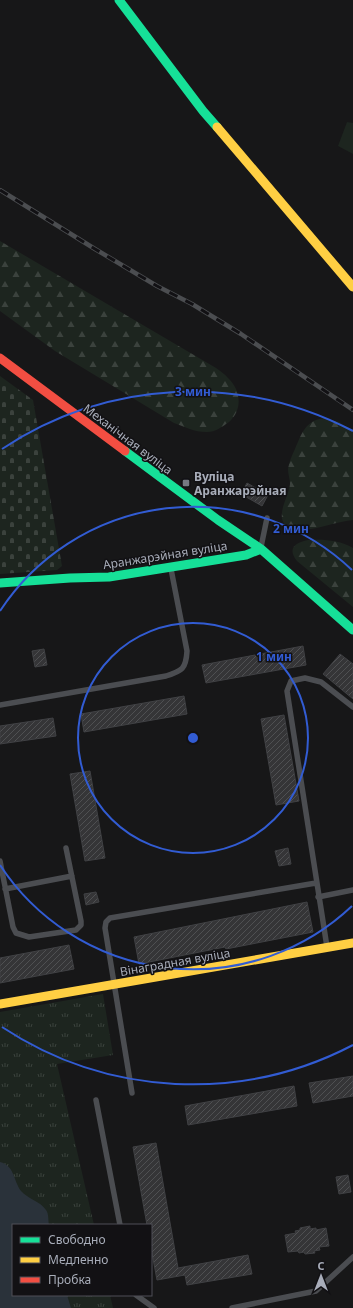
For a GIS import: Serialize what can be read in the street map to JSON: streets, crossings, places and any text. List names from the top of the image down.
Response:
{
  "streets": {
    "street": ["Механічная вуліца", "Аранжарэйная вуліца", "Вінаградная вуліца"]
  },
  "crossings": [
    ["Механічная вуліца", "Аранжарэйная вуліца"]
  ],
  "places": {
    "transit": ["Вуліца Аранжарэйная"]
  },
  "legend": ["Свободно", "Медленно", "Пробка"],
  "north": "top",
  "rings": ["3 мин", "2 мин", "1 мин"]
}
